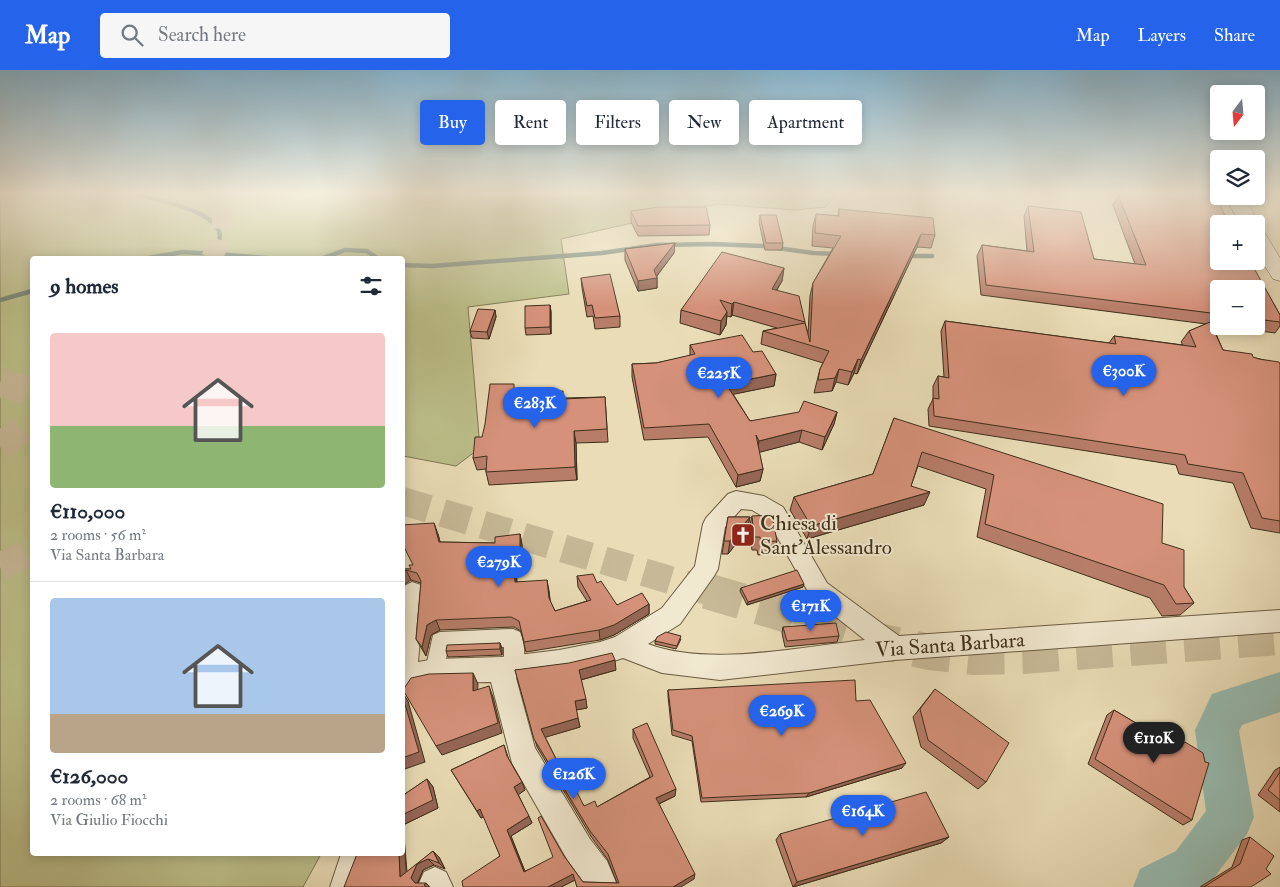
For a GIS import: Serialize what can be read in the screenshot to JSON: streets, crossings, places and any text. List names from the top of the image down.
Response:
{
  "streets": {
    "street": ["Via Santa Barbara"]
  },
  "places": {
    "church": ["Chiesa di Sant'Alessandro"]
  },
  "north": "bottom",
  "page": {
    "header": "Map",
    "search": "Search here",
    "nav": ["Map", "Layers", "Share"],
    "map_buttons": ["+", "−"],
    "chip": [
      "Buy",
      "Rent",
      "Filters",
      "New",
      "Apartment"
    ],
    "heading": "9 homes",
    "list": [
      {
        "name": "€110,000",
        "note": "2 rooms · 56 m² · Via Santa Barbara"
      },
      {
        "name": "€126,000",
        "note": "2 rooms · 68 m² · Via Giulio Fiocchi"
      }
    ],
    "price": [
      "€300K",
      "€225K",
      "€283K",
      "€279K",
      "€171K",
      "€269K",
      "€110K",
      "€126K",
      "€164K"
    ]
  }
}
